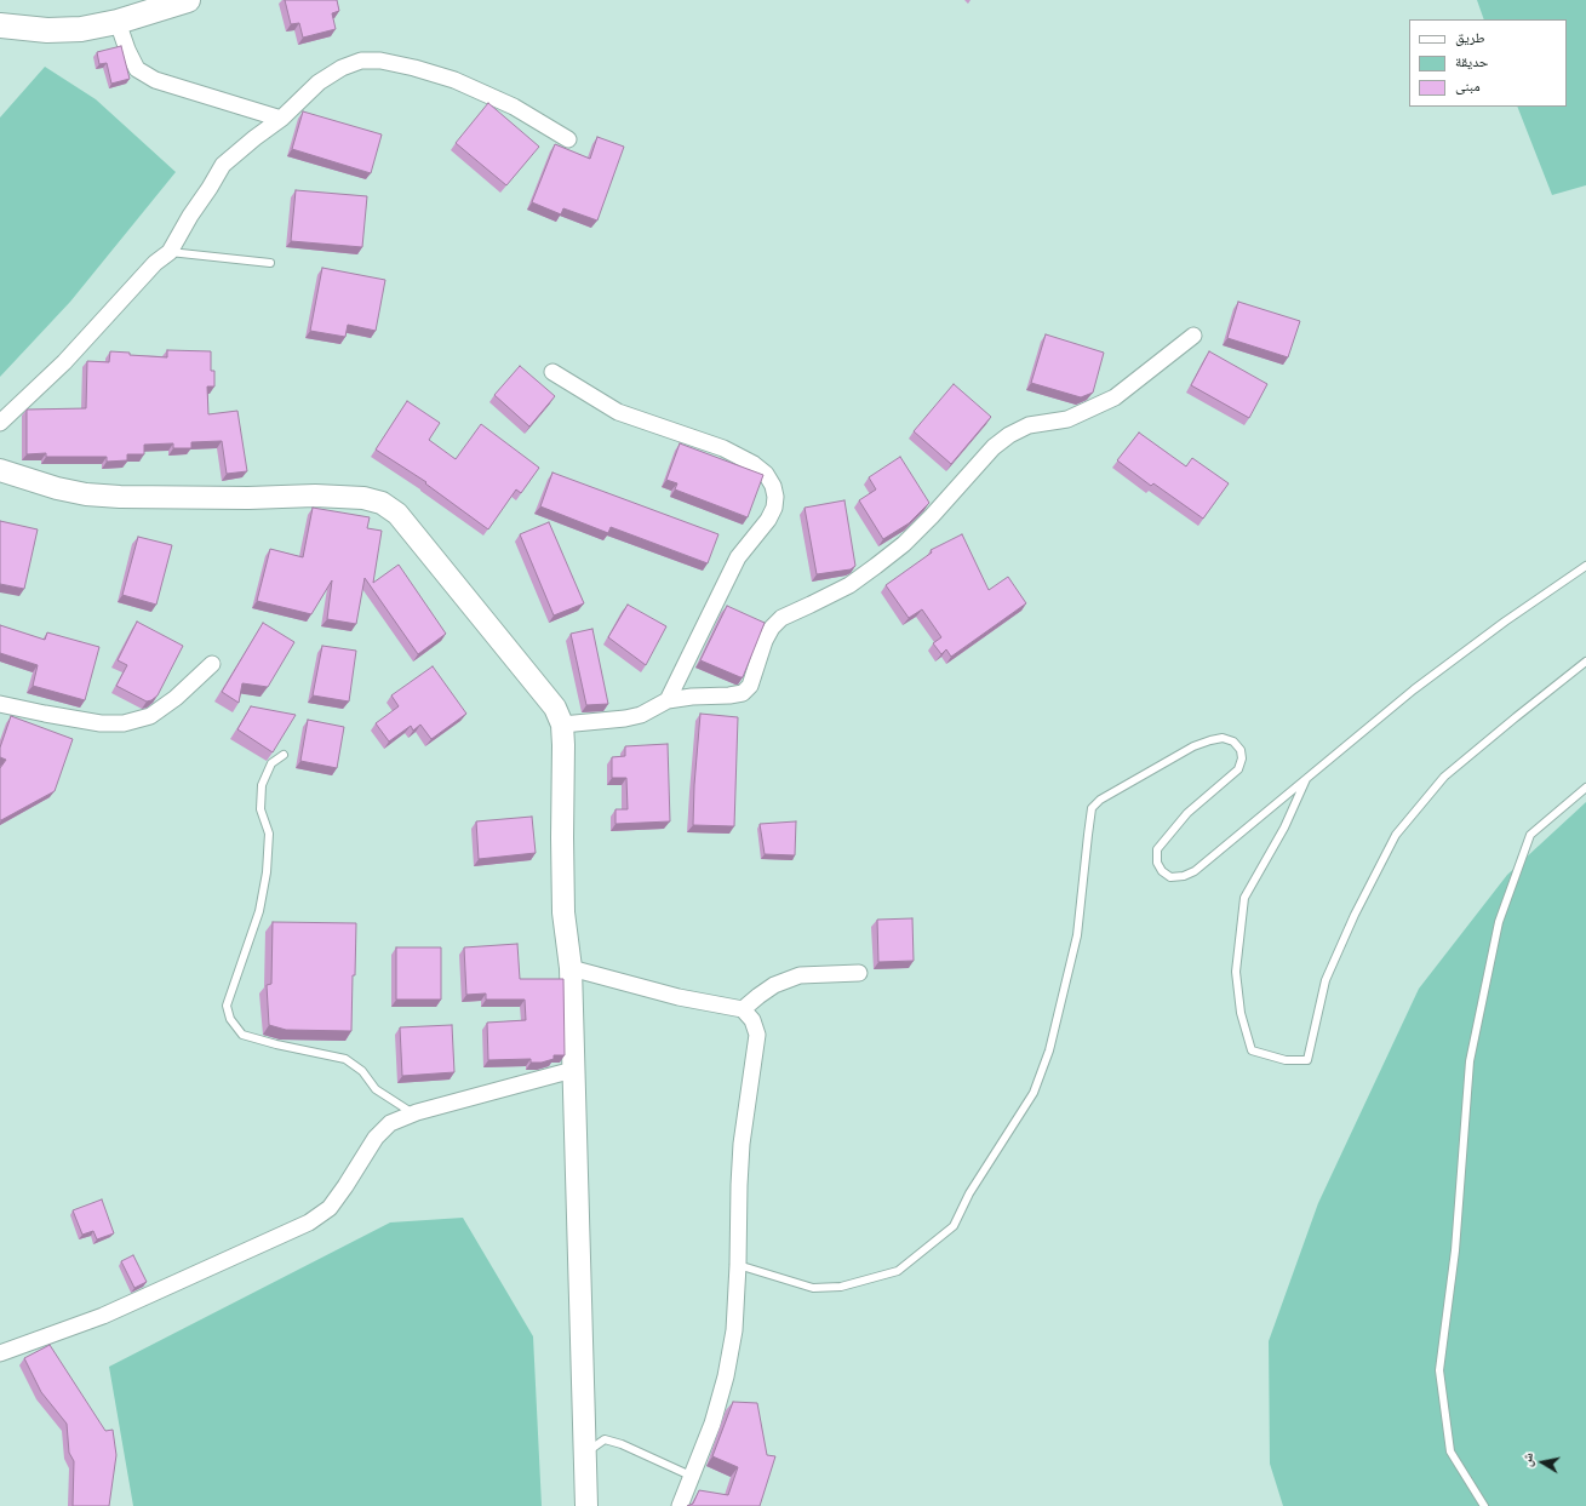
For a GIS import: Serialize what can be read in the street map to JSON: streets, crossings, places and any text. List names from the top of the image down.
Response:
{
  "legend": ["طريق", "حديقة", "مبنى"],
  "north": "left"
}
